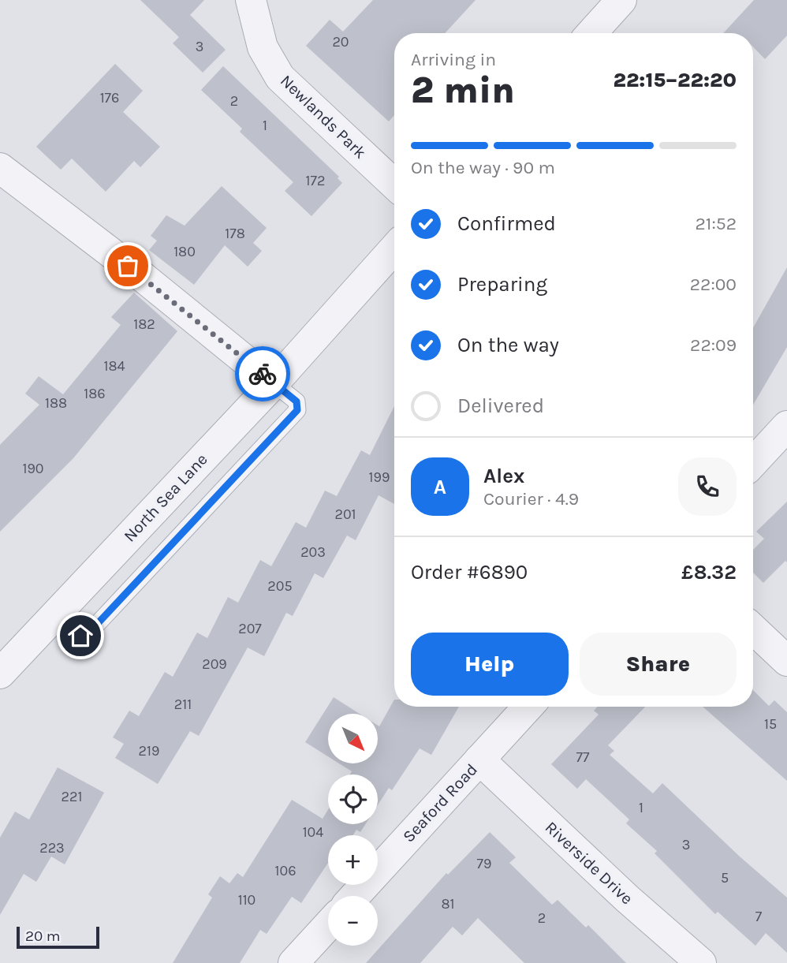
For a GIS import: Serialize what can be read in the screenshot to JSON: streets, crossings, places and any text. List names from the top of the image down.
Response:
{
  "streets": {
    "street": [
      "Newlands Park",
      "North Sea Lane",
      "Seaford Road",
      "Riverside Drive"
    ]
  },
  "crossings": [
    ["Seaford Road", "Riverside Drive"]
  ],
  "house_numbers": [
    "20",
    "3",
    "176",
    "2",
    "1",
    "172",
    "178",
    "180",
    "182",
    "184",
    "186",
    "188",
    "190",
    "199",
    "201",
    "203",
    "205",
    "207",
    "209",
    "211",
    "15",
    "219",
    "77",
    "221",
    "1",
    "104",
    "3",
    "223",
    "79",
    "106",
    "5",
    "110",
    "81",
    "7",
    "2"
  ],
  "scale_bar": "20 m",
  "north": "bottom right",
  "page": {
    "heading": ["2 min", "Arriving in", "22:15–22:20"],
    "panel": [
      "Alex",
      "Courier · 4.9",
      "Order #6890",
      "£8.32"
    ],
    "bar": "On the way · 90 m",
    "list": [
      ["Confirmed", "21:52"],
      ["Preparing", "22:00"],
      ["On the way", "22:09"],
      "Delivered"
    ],
    "round": "A",
    "buttons": ["Help", "Share"],
    "map_buttons": ["+", "−"],
    "scale": "20 m"
  }
}
